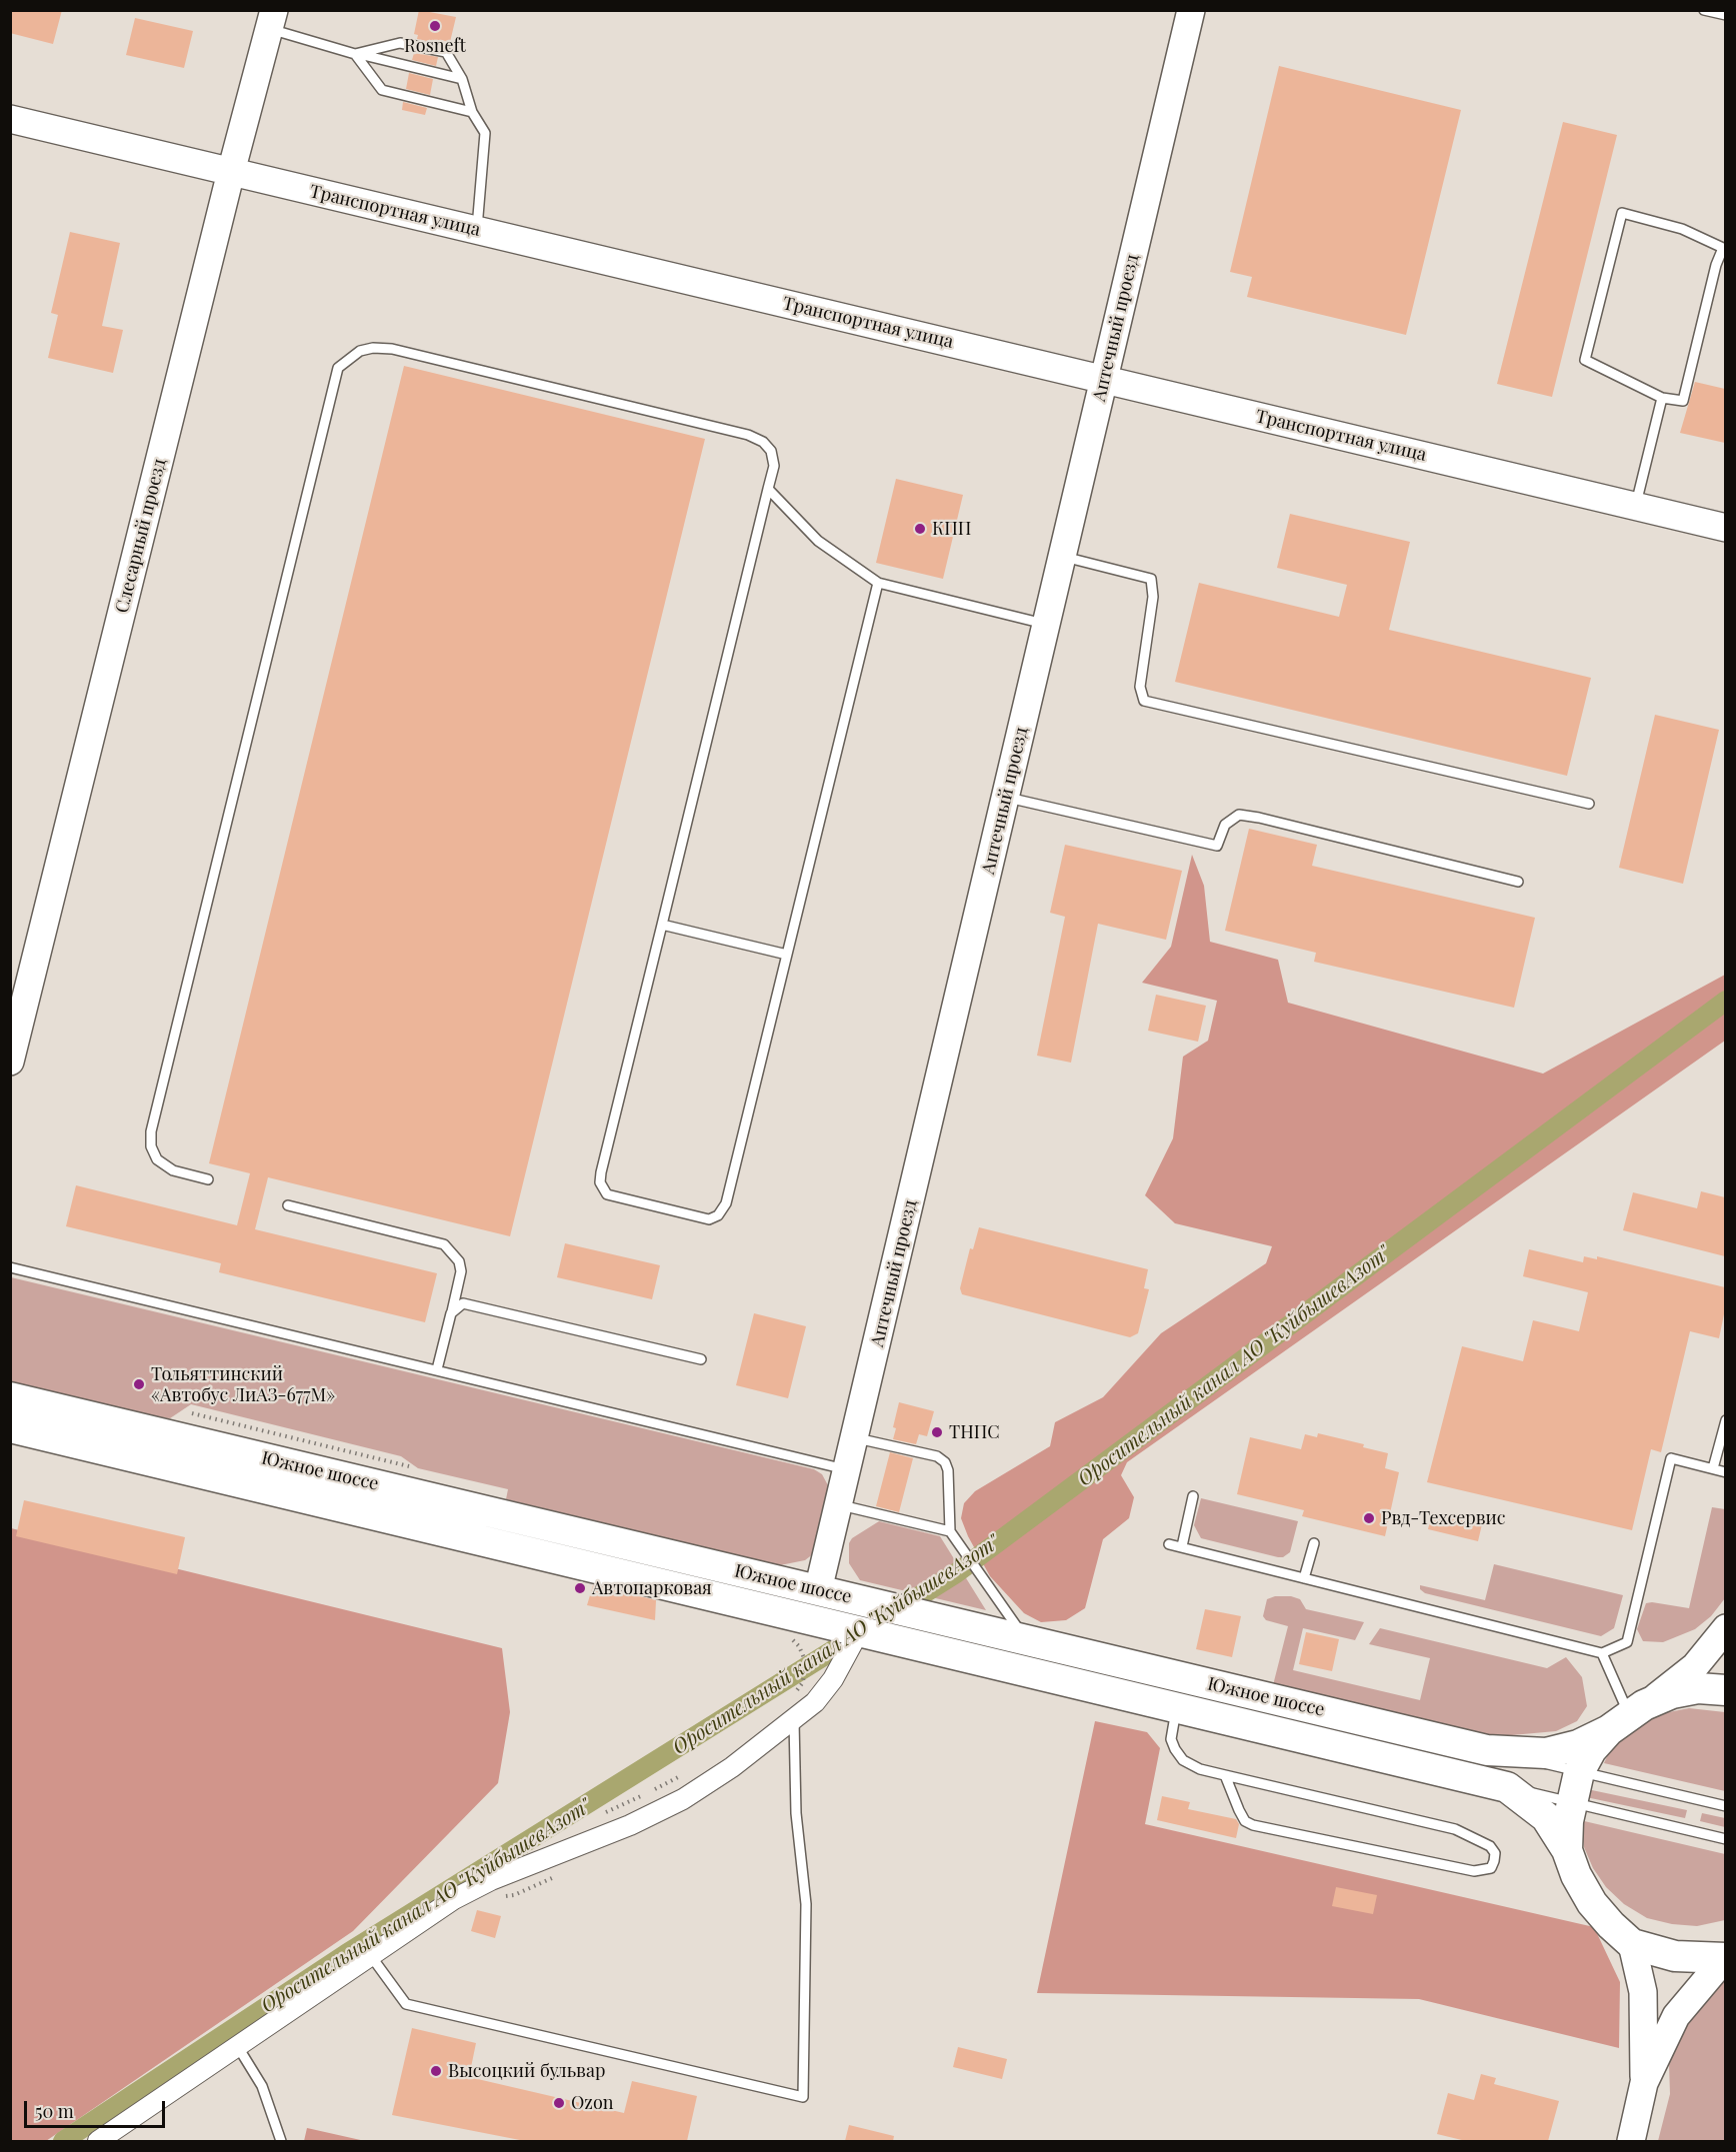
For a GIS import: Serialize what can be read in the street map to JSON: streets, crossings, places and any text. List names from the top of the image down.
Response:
{
  "streets": {
    "main road": ["Южное шоссе"],
    "street": ["Транспортная улица", "Аптечный проезд", "Слесарный проезд"]
  },
  "crossings": [
    ["Транспортная улица", "Аптечный проезд"],
    ["Транспортная улица", "Слесарный проезд"],
    ["Аптечный проезд", "Южное шоссе"]
  ],
  "water": ["Оросительный канал АО \"КуйбышевАзот\""],
  "places": [
    "Rosneft",
    "КПП",
    "Тольяттинский «Автобус ЛиАЗ-677М»",
    "ТНПС",
    "Рвд-Техсервис",
    "Автопарковая",
    "Высоцкий бульвар",
    "Ozon"
  ],
  "scale_bar": "50 m"
}
